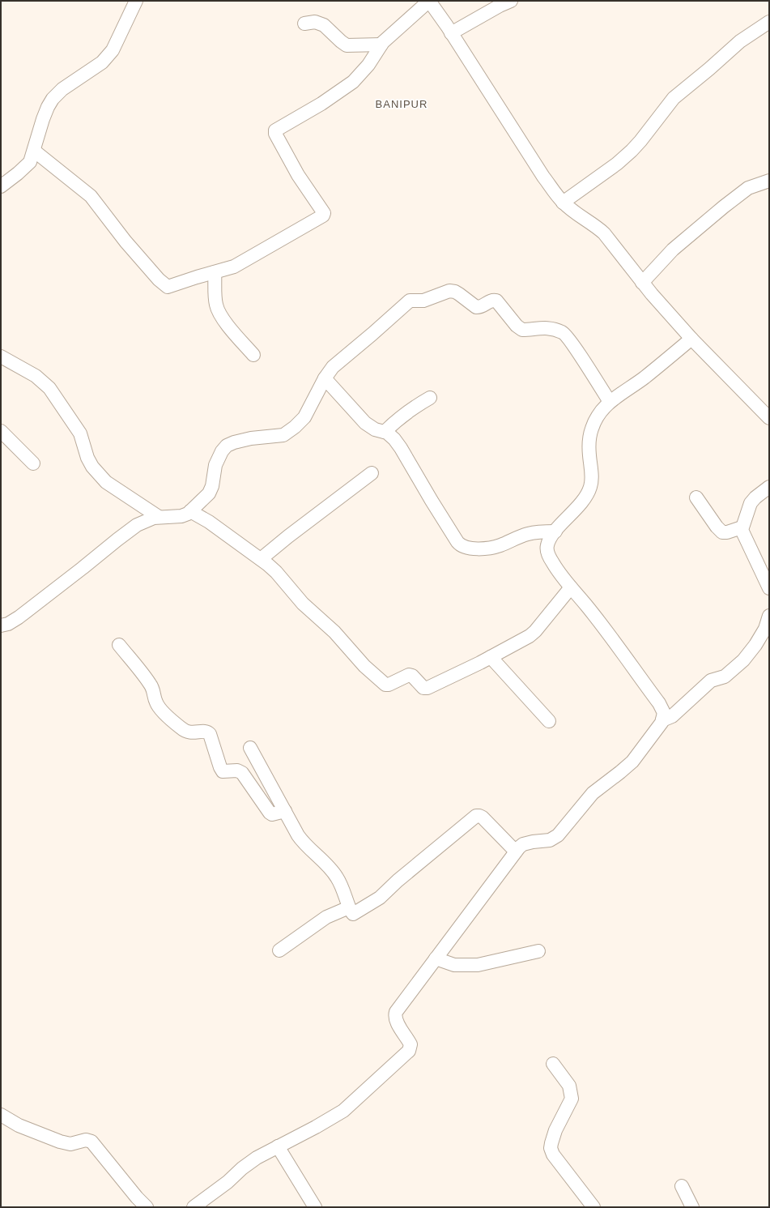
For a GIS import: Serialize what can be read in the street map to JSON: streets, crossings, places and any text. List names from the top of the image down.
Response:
{
  "districts": ["BANIPUR"]
}
